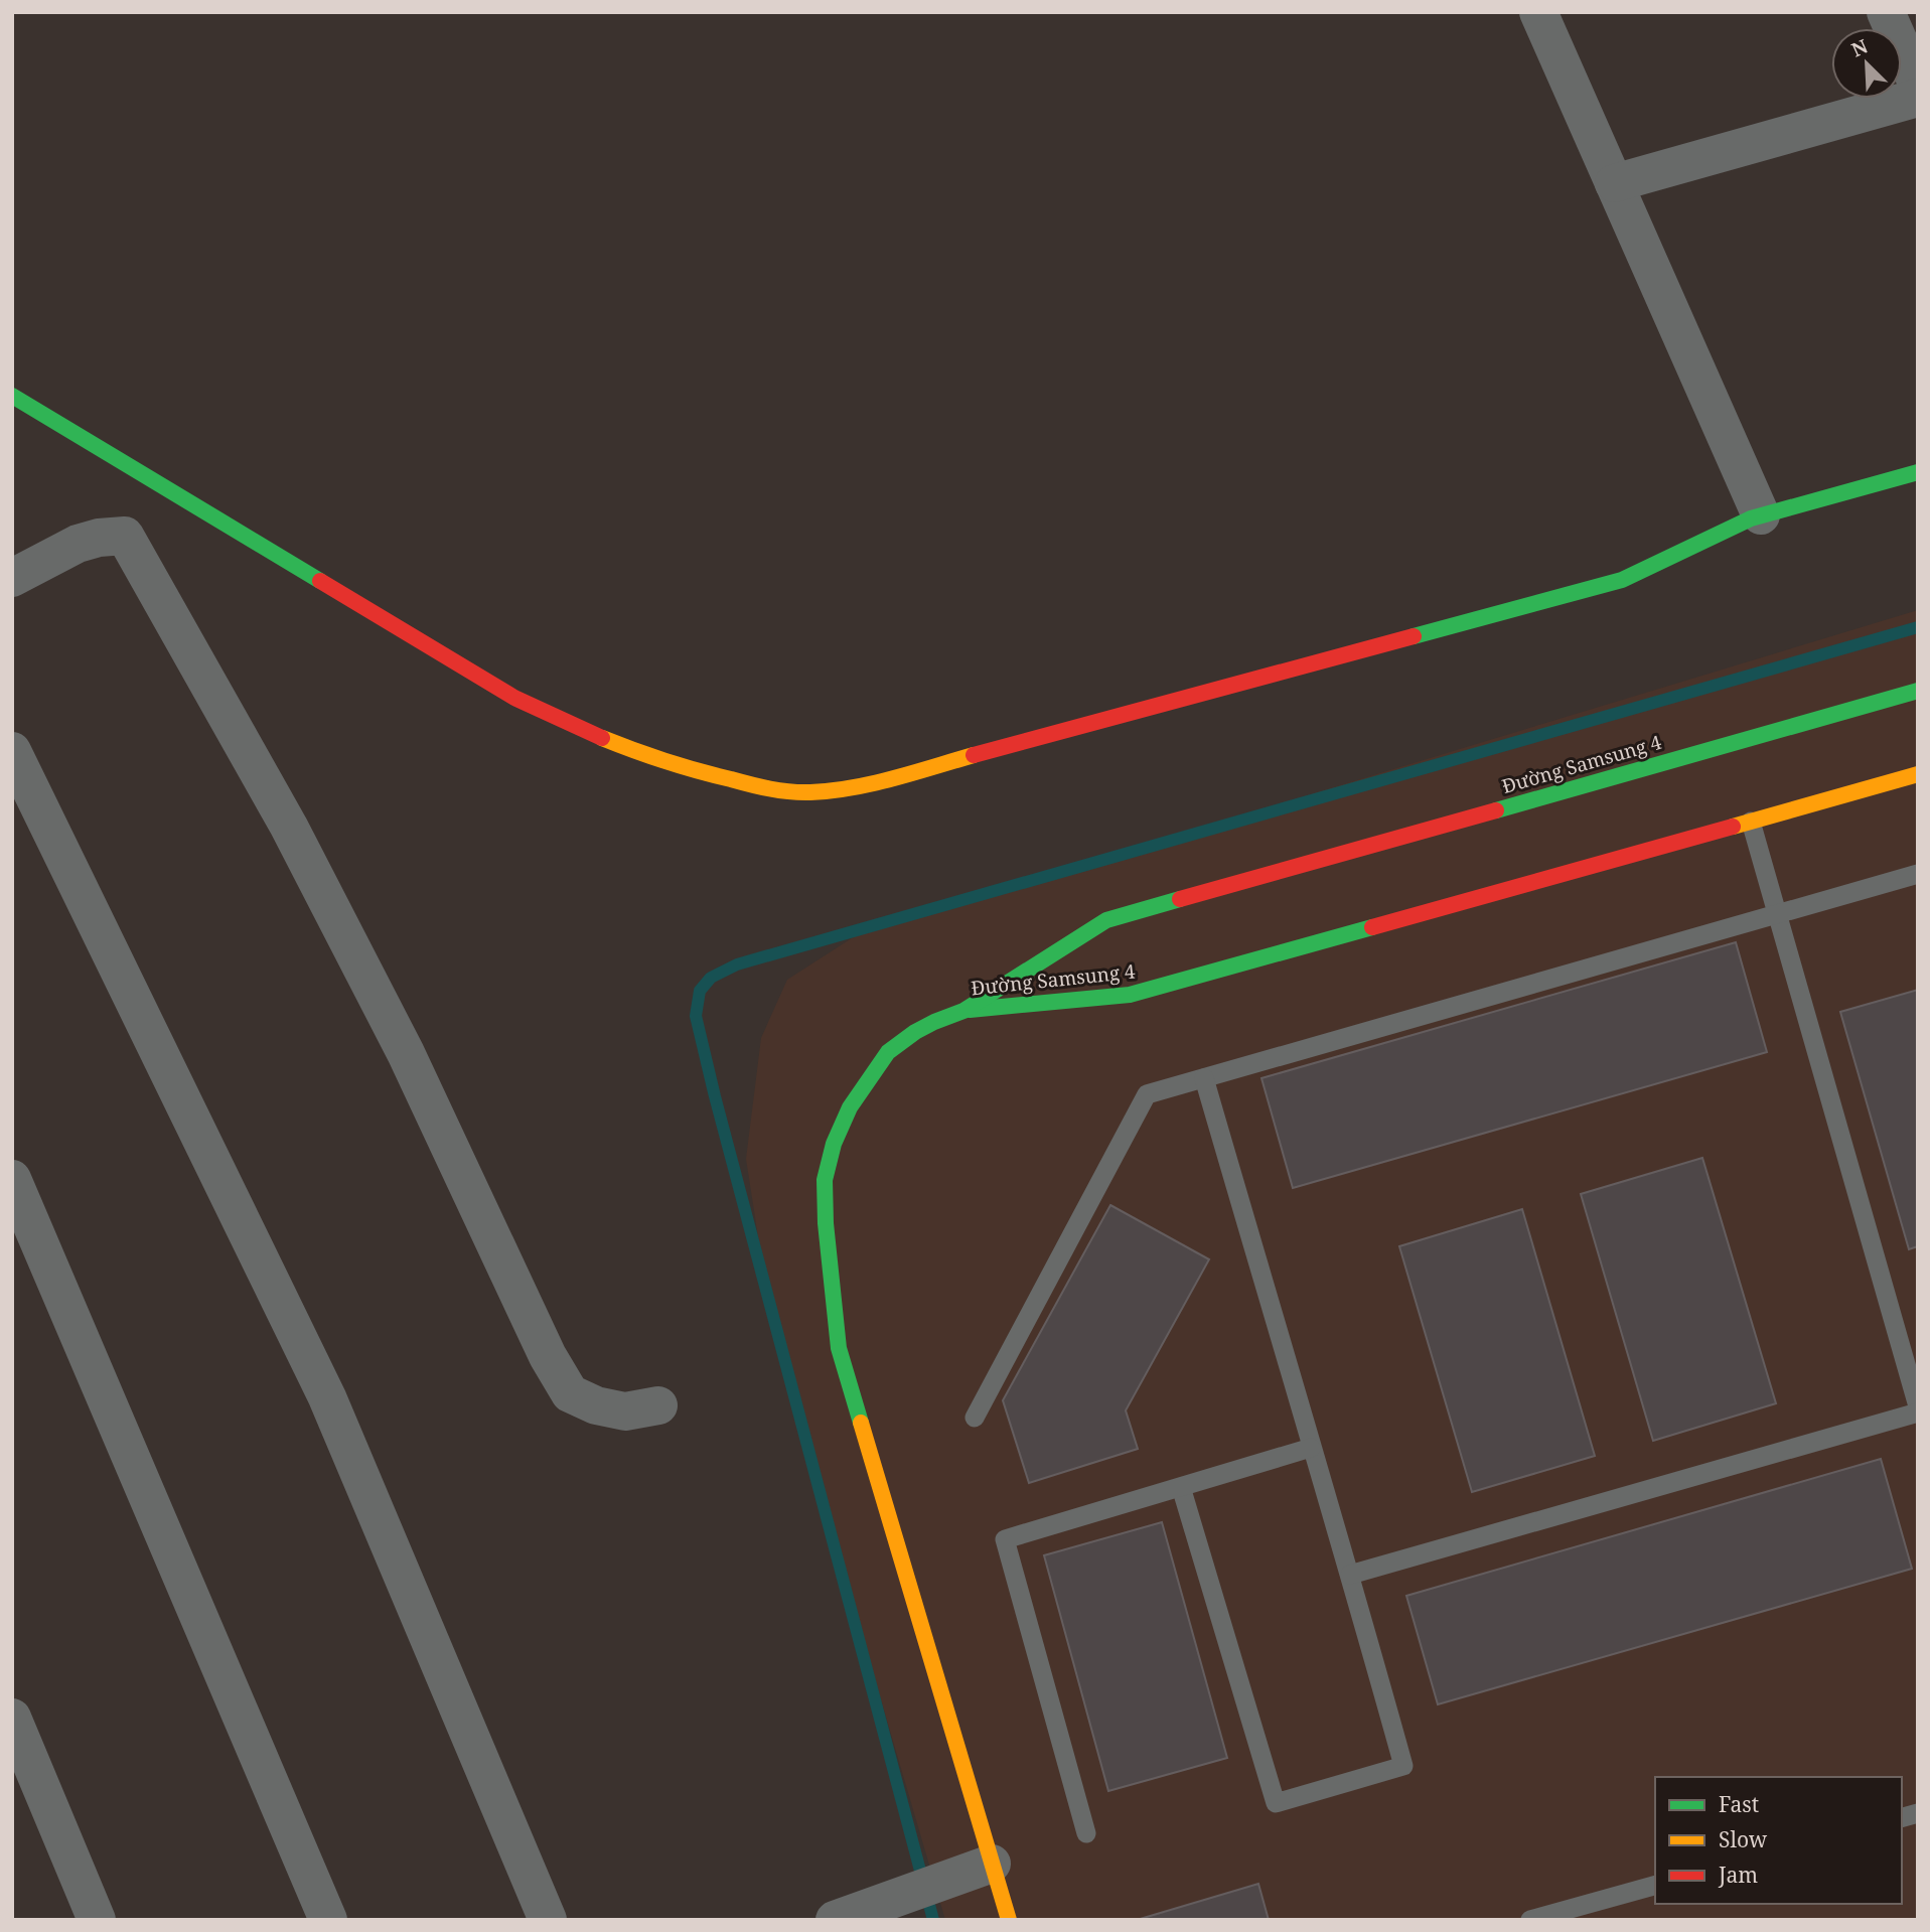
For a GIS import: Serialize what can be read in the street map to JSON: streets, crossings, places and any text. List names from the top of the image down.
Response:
{
  "streets": {
    "main road": ["Đường Samsung 4"]
  },
  "legend": ["Fast", "Slow", "Jam"],
  "north": "top left"
}
